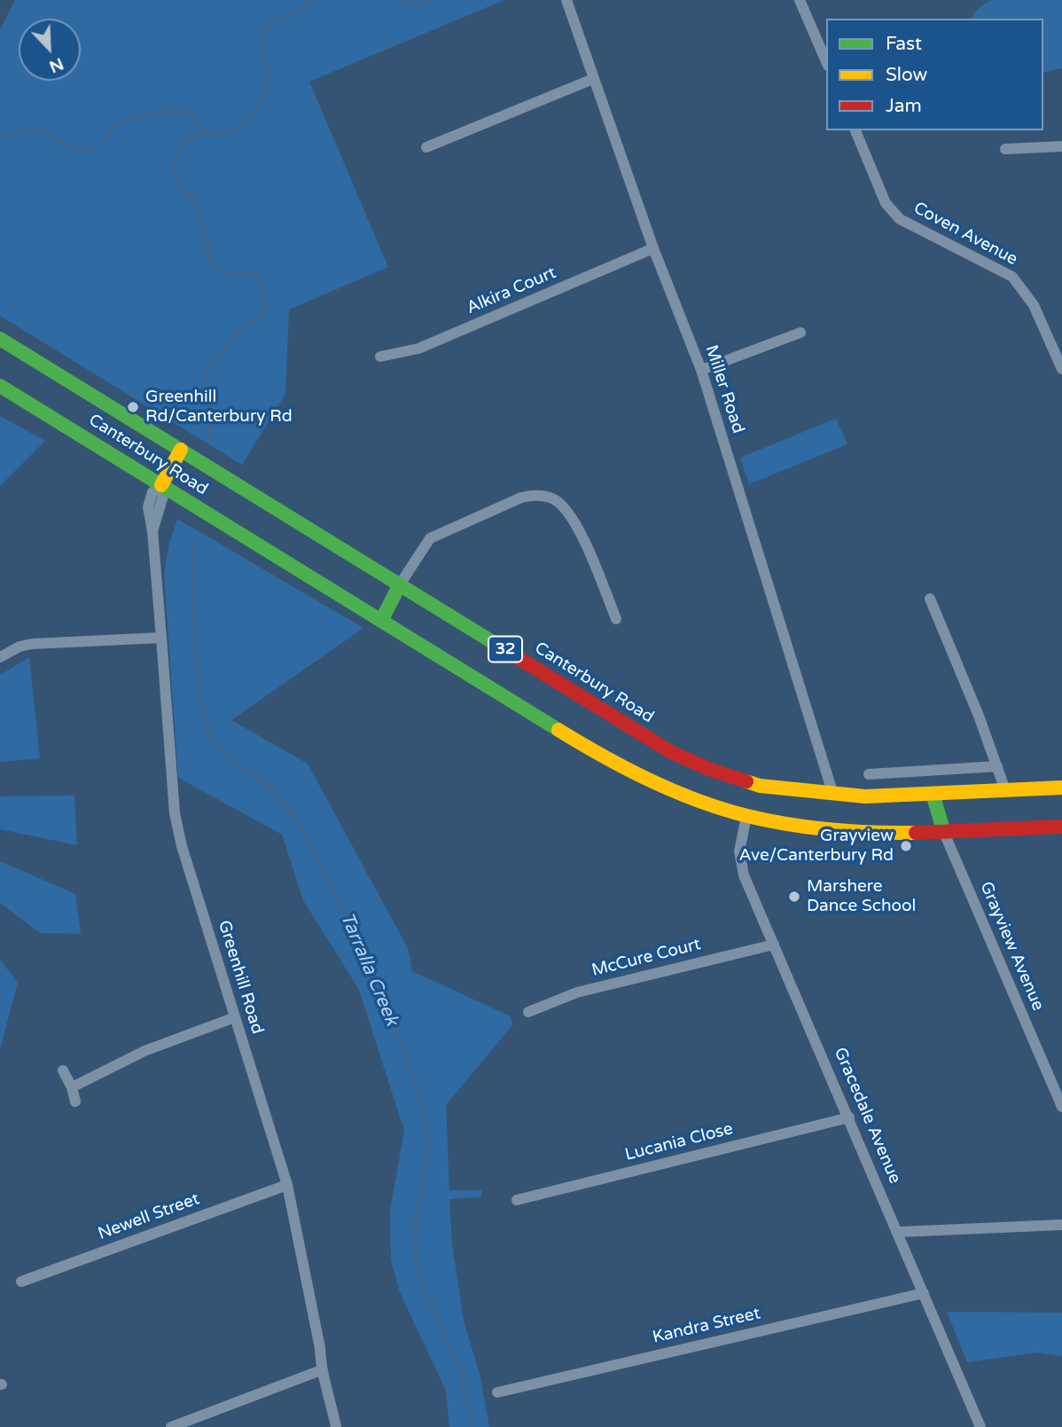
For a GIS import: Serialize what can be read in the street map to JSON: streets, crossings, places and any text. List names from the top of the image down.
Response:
{
  "streets": {
    "main road": ["Canterbury Road", "32"],
    "street": [
      "Coven Avenue",
      "Alkira Court",
      "Miller Road",
      "Grayview Avenue",
      "McCure Court",
      "Greenhill Road",
      "Gracedale Avenue",
      "Lucania Close",
      "Newell Street",
      "Kandra Street"
    ]
  },
  "crossings": [
    ["Alkira Court", "Miller Road"],
    ["Miller Road", "Canterbury Road"],
    ["Canterbury Road", "Grayview Avenue"],
    ["Canterbury Road", "Greenhill Road"],
    ["Canterbury Road", "Gracedale Avenue"],
    ["McCure Court", "Gracedale Avenue"],
    ["Greenhill Road", "Newell Street"],
    ["Gracedale Avenue", "Lucania Close"],
    ["Gracedale Avenue", "Kandra Street"]
  ],
  "water": ["Tarralla Creek"],
  "places": ["Greenhill Rd/Canterbury Rd", "Grayview Ave/Canterbury Rd", "Marshere Dance School"],
  "legend": ["Fast", "Slow", "Jam"],
  "north": "bottom right"
}
